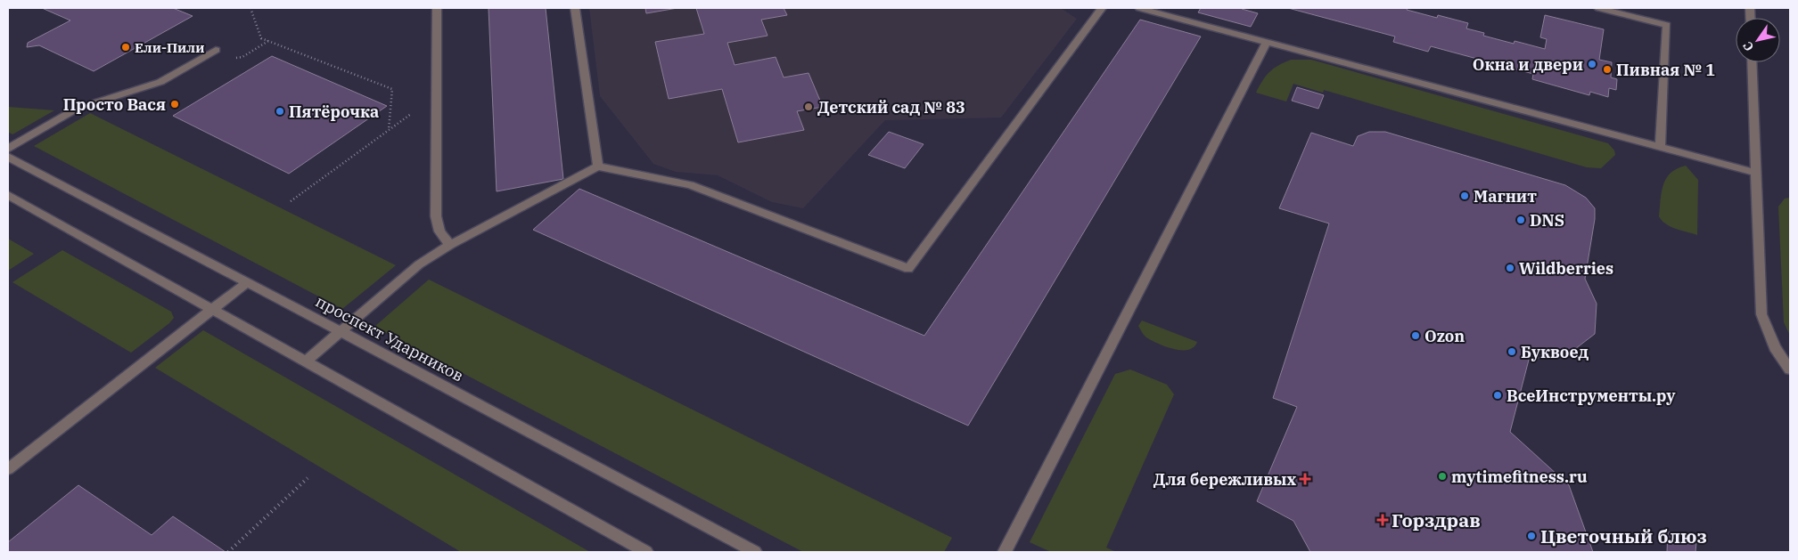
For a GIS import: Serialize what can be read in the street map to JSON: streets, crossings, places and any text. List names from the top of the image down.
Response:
{
  "streets": {
    "street": ["проспект Ударников"]
  },
  "places": {
    "other": [
      "Ели-Пили",
      "Окна и двери",
      "Пивная № 1",
      "Просто Вася",
      "Детский сад № 83",
      "Пятёрочка",
      "Магнит",
      "DNS",
      "Wildberries",
      "Ozon",
      "Буквоед",
      "ВсеИнструменты.ру",
      "mytimefitness.ru",
      "Цветочный блюз"
    ],
    "health": ["Для бережливых", "Горздрав"]
  },
  "north": "bottom left"
}
